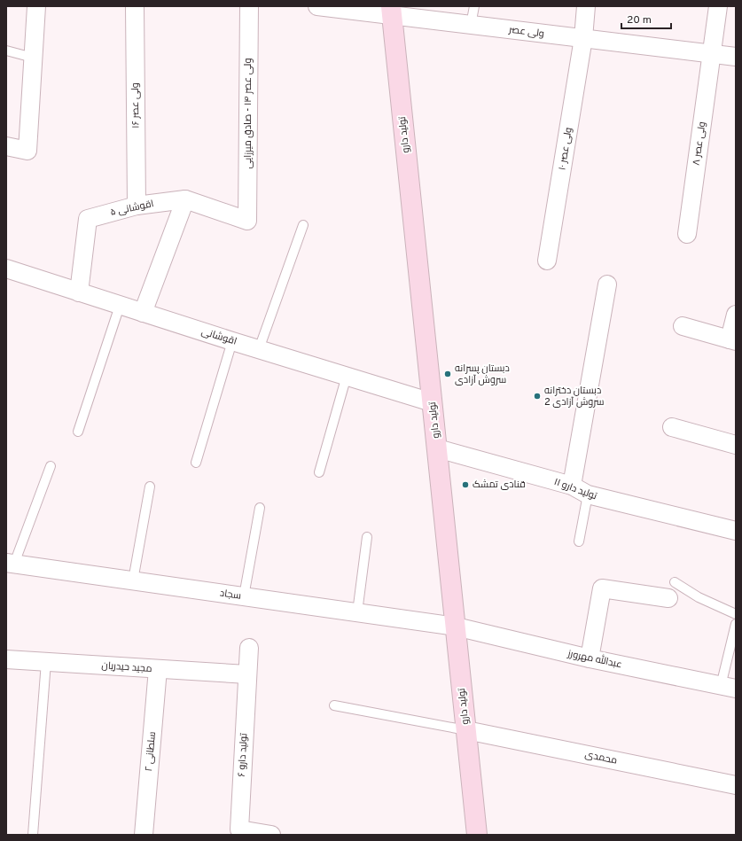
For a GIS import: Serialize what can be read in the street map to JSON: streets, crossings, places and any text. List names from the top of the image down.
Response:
{
  "streets": {
    "street": [
      "ولی عصر",
      "ولی عصر ۱۶",
      "ولی عصر ۱۴ - صادق میرزایی",
      "تولید دارو",
      "ولی عصر ۸",
      "ولی عصر ۱۰",
      "اقوشانی ۵",
      "اقوشانی",
      "تولید دارو ۱۱",
      "سجاد",
      "عبدالله مهرورز",
      "مجید حیدریان",
      "۲ سلطانی",
      "تولید دارو ۶",
      "محمدی"
    ]
  },
  "crossings": [
    ["ولی عصر", "تولید دارو"],
    ["ولی عصر", "ولی عصر ۸"],
    ["ولی عصر", "ولی عصر ۱۰"],
    ["ولی عصر ۱۶", "اقوشانی ۵"],
    ["ولی عصر ۱۴ - صادق میرزایی", "اقوشانی ۵"],
    ["تولید دارو", "اقوشانی"],
    ["تولید دارو", "تولید دارو ۱۱"],
    ["تولید دارو", "سجاد"],
    ["تولید دارو", "عبدالله مهرورز"],
    ["تولید دارو", "محمدی"],
    ["اقوشانی ۵", "اقوشانی"],
    ["سجاد", "عبدالله مهرورز"],
    ["مجید حیدریان", "۲ سلطانی"],
    ["مجید حیدریان", "تولید دارو ۶"]
  ],
  "places": ["دبستان پسرانه سروش آزادی", "دبستان دخترانه سروش آزادی 2", "قنادی تمشک"],
  "scale_bar": "20 m"
}
